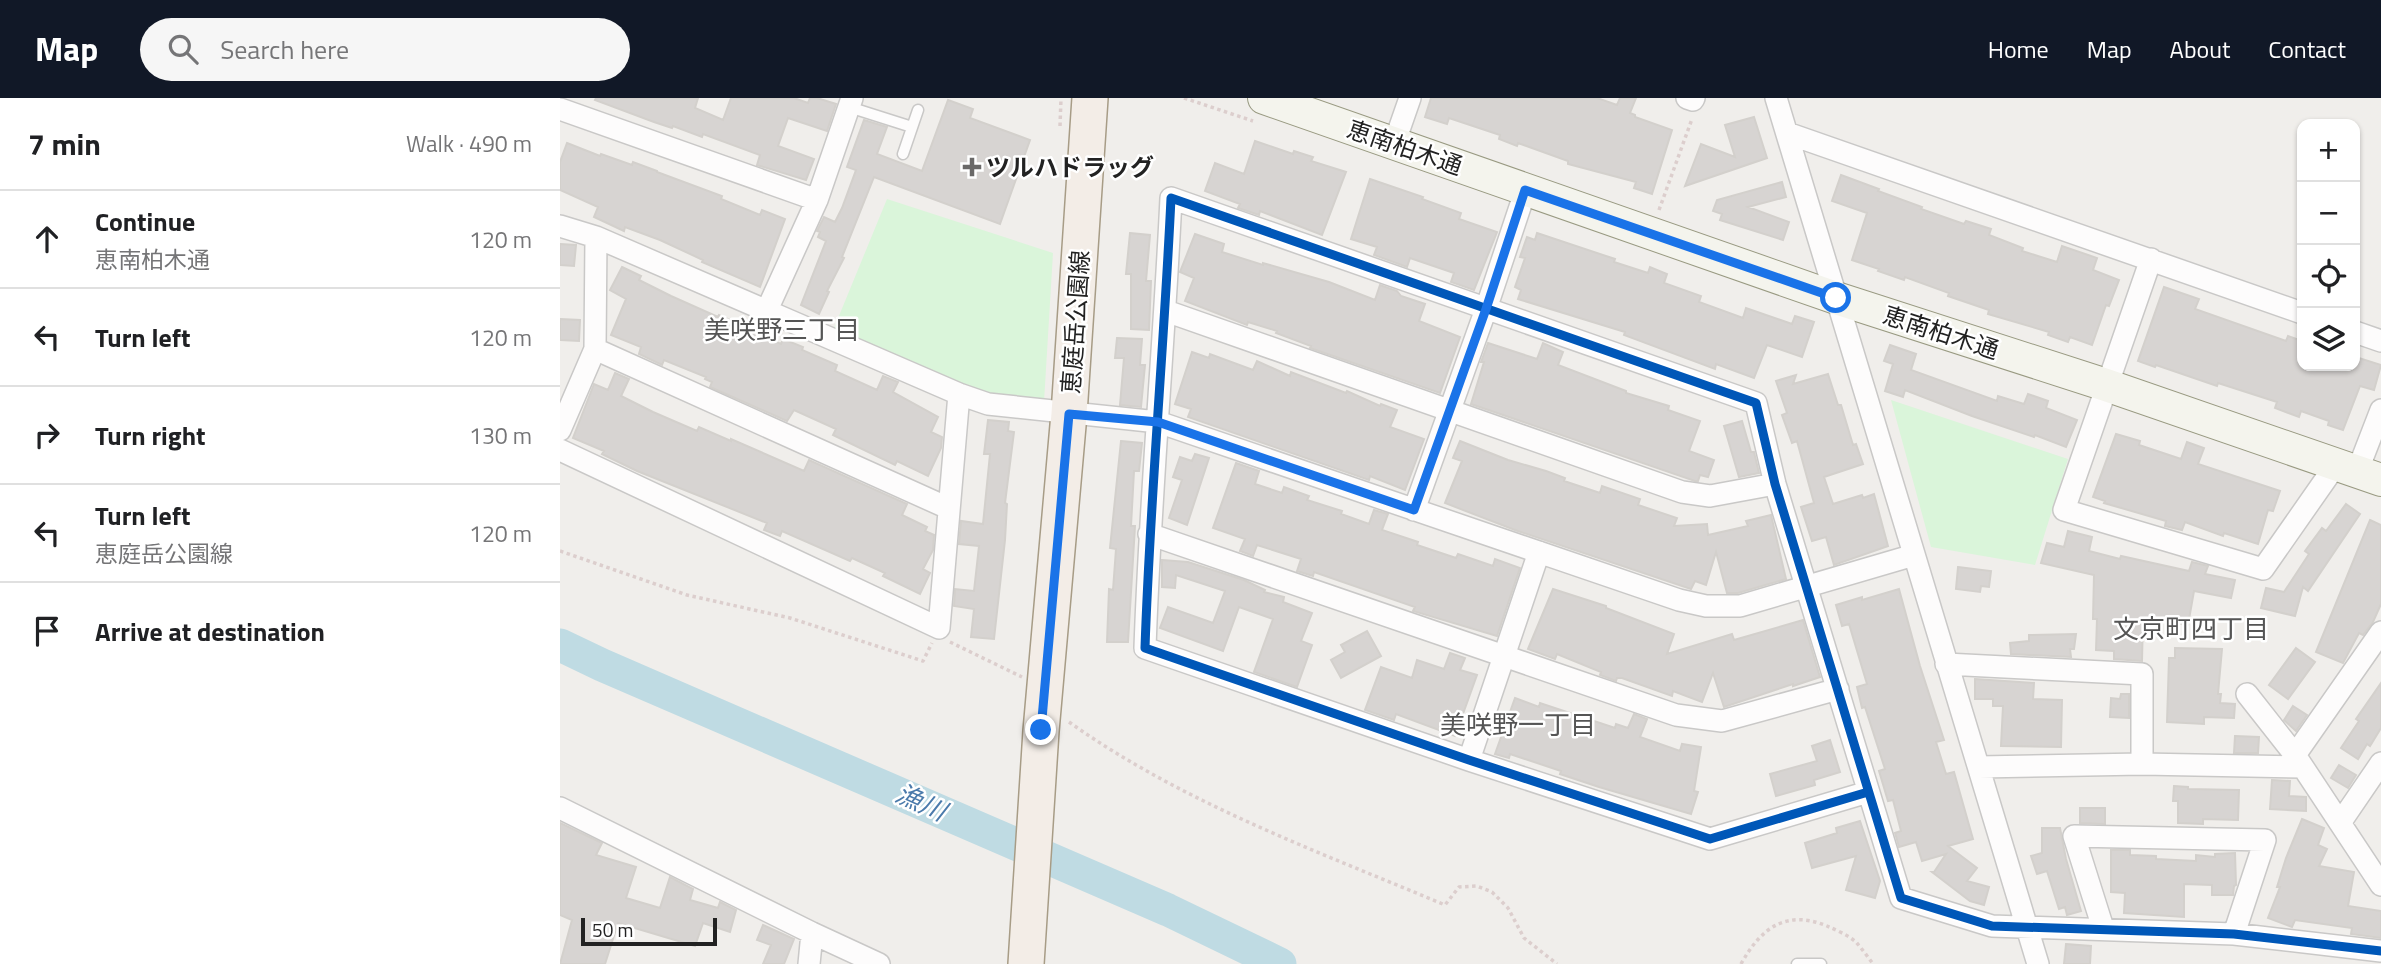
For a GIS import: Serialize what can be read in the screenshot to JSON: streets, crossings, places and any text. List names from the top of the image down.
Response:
{
  "streets": {
    "main road": ["恵庭岳公園線"],
    "street": ["恵南柏木通"]
  },
  "districts": ["美咲野三丁目", "文京町四丁目", "美咲野一丁目"],
  "water": ["漁川"],
  "places": {
    "health": ["ツルハドラッグ"]
  },
  "scale_bar": "50 m",
  "page": {
    "header": "Map",
    "search": "Search here",
    "nav": [
      "Home",
      "Map",
      "About",
      "Contact"
    ],
    "heading": ["7 min", "Walk · 490 m"],
    "map_buttons": ["+", "−"],
    "list": [
      ["Continue", "恵南柏木通", "120 m"],
      ["Turn left", "120 m"],
      ["Turn right", "130 m"],
      ["Turn left", "恵庭岳公園線", "120 m"],
      "Arrive at destination"
    ],
    "scale": "50 m"
  }
}
